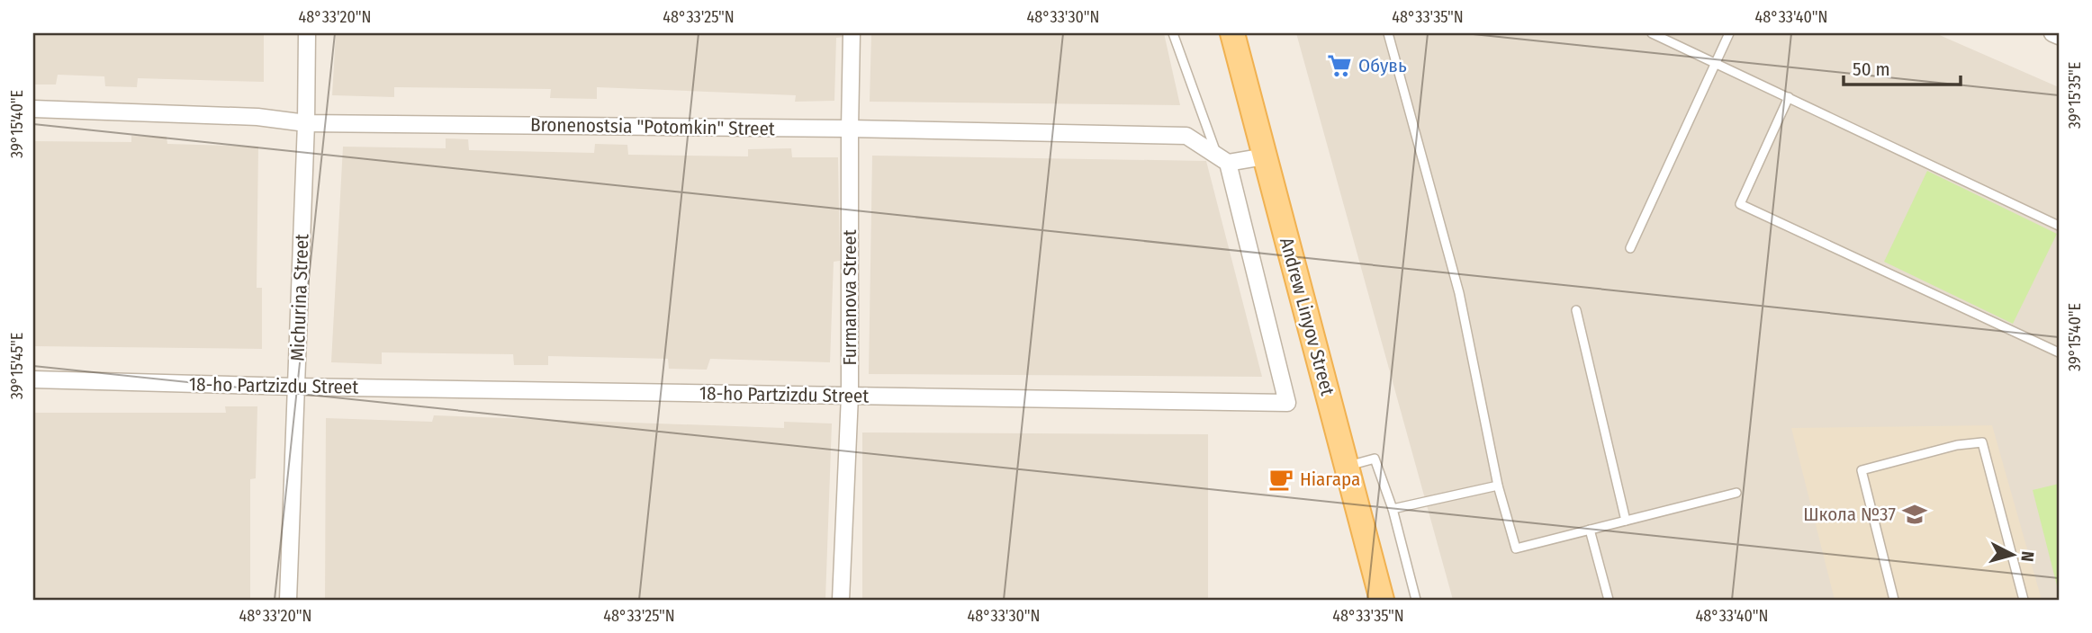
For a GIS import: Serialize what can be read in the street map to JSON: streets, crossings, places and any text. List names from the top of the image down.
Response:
{
  "streets": {
    "main road": ["Andrew Linyov Street"],
    "street": [
      "Bronenostsia \"Potomkin\" Street",
      "Michurina Street",
      "Furmanova Street",
      "18-ho Partzizdu Street"
    ]
  },
  "crossings": [
    ["Bronenostsia \"Potomkin\" Street", "Michurina Street"],
    ["Bronenostsia \"Potomkin\" Street", "Furmanova Street"],
    ["Bronenostsia \"Potomkin\" Street", "18-ho Partzizdu Street"],
    ["Michurina Street", "18-ho Partzizdu Street"],
    ["Furmanova Street", "18-ho Partzizdu Street"]
  ],
  "places": {
    "supermarket": ["Обувь"],
    "cafe": ["Ніагара"],
    "school or university": ["Школа №37"]
  },
  "scale_bar": "50 m",
  "north": "right",
  "coordinates": [
    "48°33'20\"N",
    "48°33'25\"N",
    "48°33'30\"N",
    "48°33'35\"N",
    "48°33'40\"N",
    "39°15'35\"E",
    "39°15'40\"E",
    "39°15'45\"E"
  ]
}
